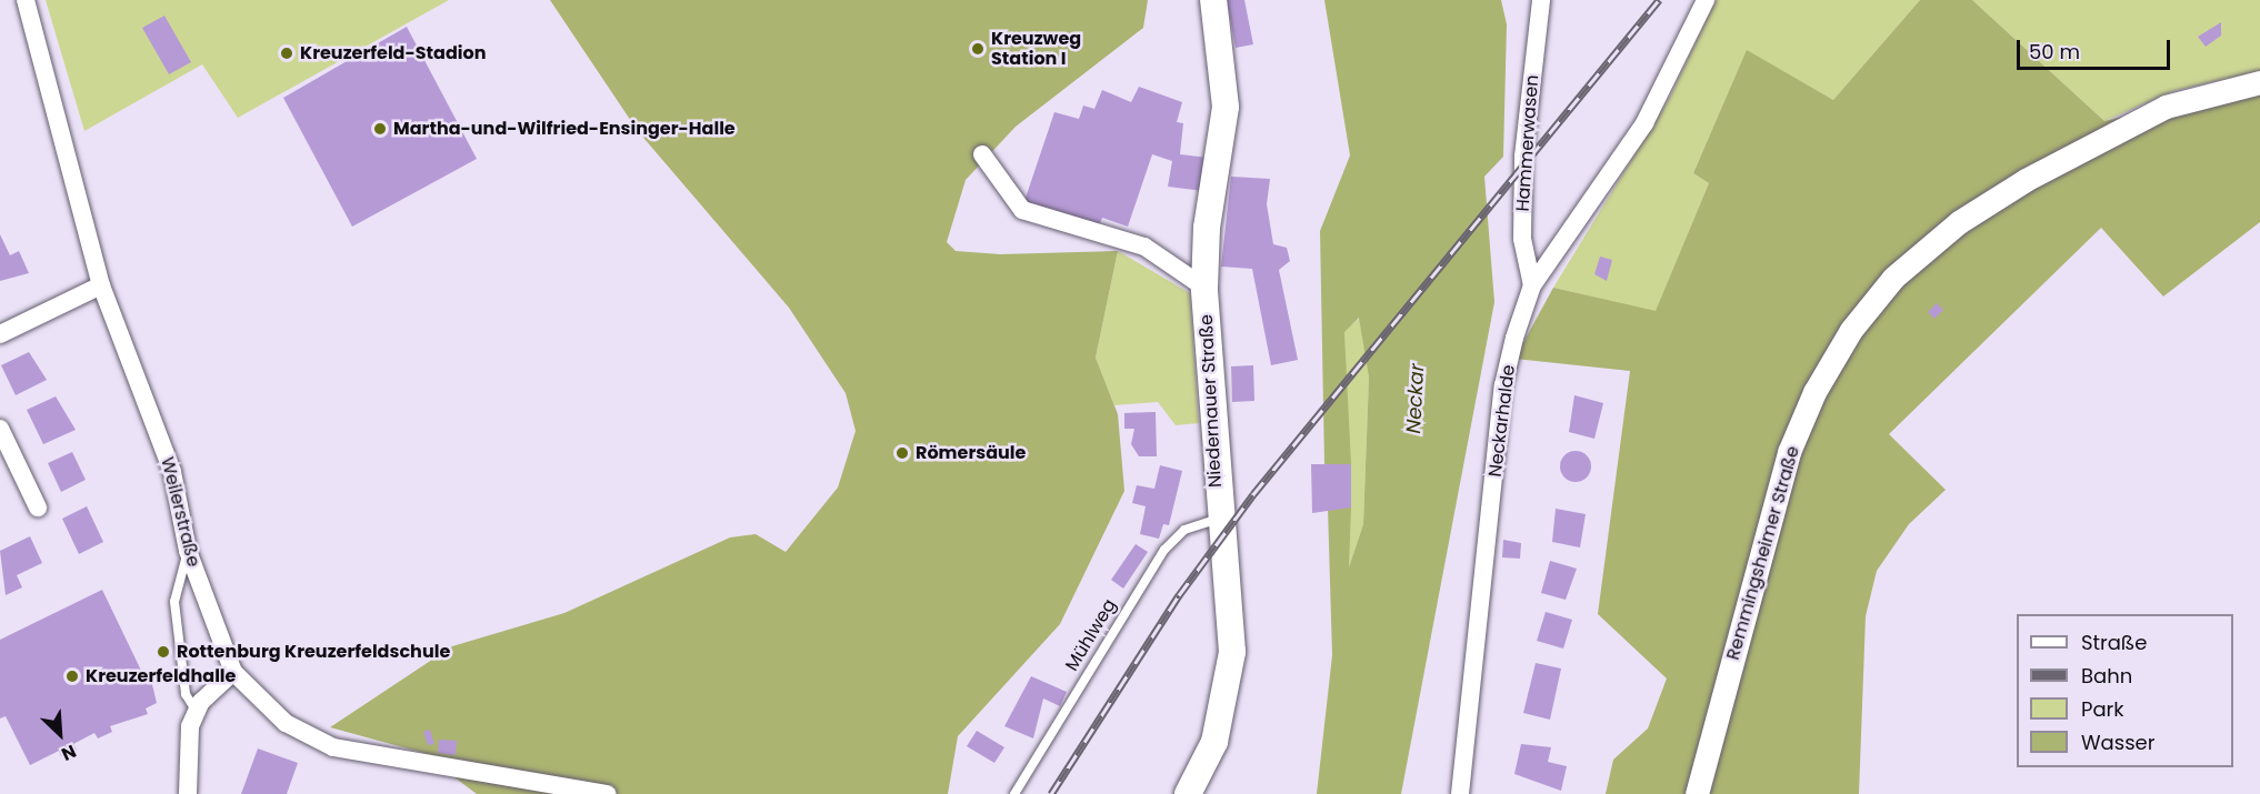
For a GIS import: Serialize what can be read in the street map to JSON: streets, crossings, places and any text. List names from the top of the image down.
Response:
{
  "streets": {
    "main road": ["Niedernauer Straße"],
    "street": [
      "Hammerwasen",
      "Neckarhalde",
      "Weilerstraße",
      "Remmingsheimer Straße"
    ],
    "lane": ["Mühlweg"]
  },
  "crossings": [
    ["Hammerwasen", "Neckarhalde"],
    ["Niedernauer Straße", "Mühlweg"]
  ],
  "water": ["Neckar"],
  "places": [
    "Kreuzweg Station I",
    "Kreuzerfeld-Stadion",
    "Martha-und-Wilfried-Ensinger-Halle",
    "Römersäule",
    "Rottenburg Kreuzerfeldschule",
    "Kreuzerfeldhalle"
  ],
  "legend": [
    "Straße",
    "Bahn",
    "Park",
    "Wasser"
  ],
  "scale_bar": "50 m",
  "north": "bottom right"
}
